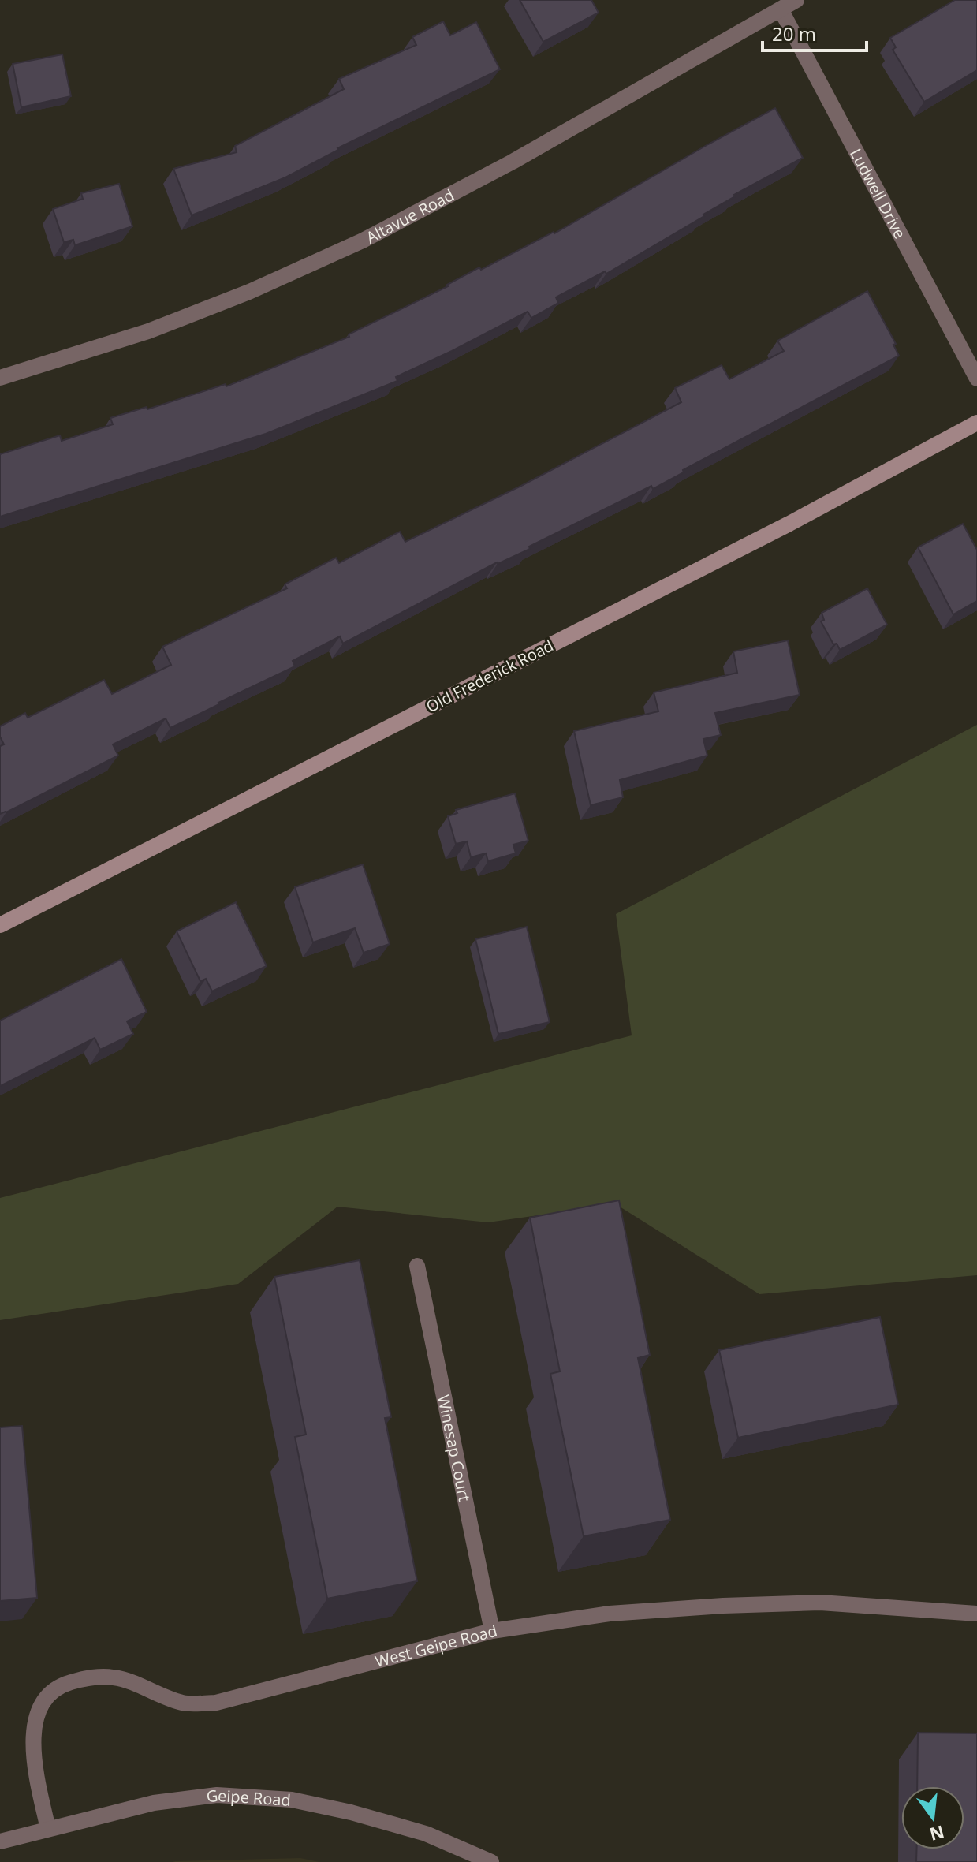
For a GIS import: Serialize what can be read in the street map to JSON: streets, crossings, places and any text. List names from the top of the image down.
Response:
{
  "streets": {
    "street": [
      "Ludwell Drive",
      "Altavue Road",
      "Old Frederick Road",
      "Winesap Court",
      "West Geipe Road",
      "Geipe Road"
    ]
  },
  "crossings": [
    ["Ludwell Drive", "Altavue Road"],
    ["Winesap Court", "West Geipe Road"],
    ["West Geipe Road", "Geipe Road"]
  ],
  "scale_bar": "20 m",
  "north": "bottom"
}
